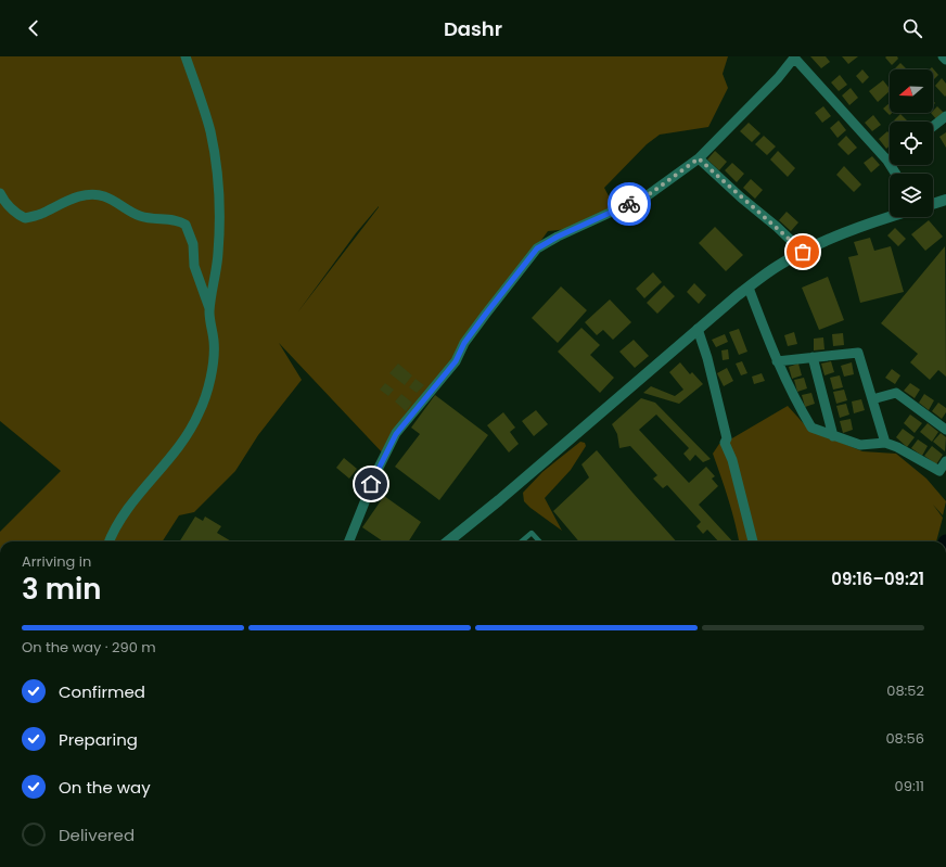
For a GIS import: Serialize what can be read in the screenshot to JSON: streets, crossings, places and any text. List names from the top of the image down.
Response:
{
  "north": "left",
  "page": {
    "header": "Dashr",
    "heading": ["3 min", "Arriving in", "09:16–09:21"],
    "bar": "On the way · 290 m",
    "list": [
      ["Confirmed", "08:52"],
      ["Preparing", "08:56"],
      ["On the way", "09:11"],
      "Delivered"
    ]
  }
}
